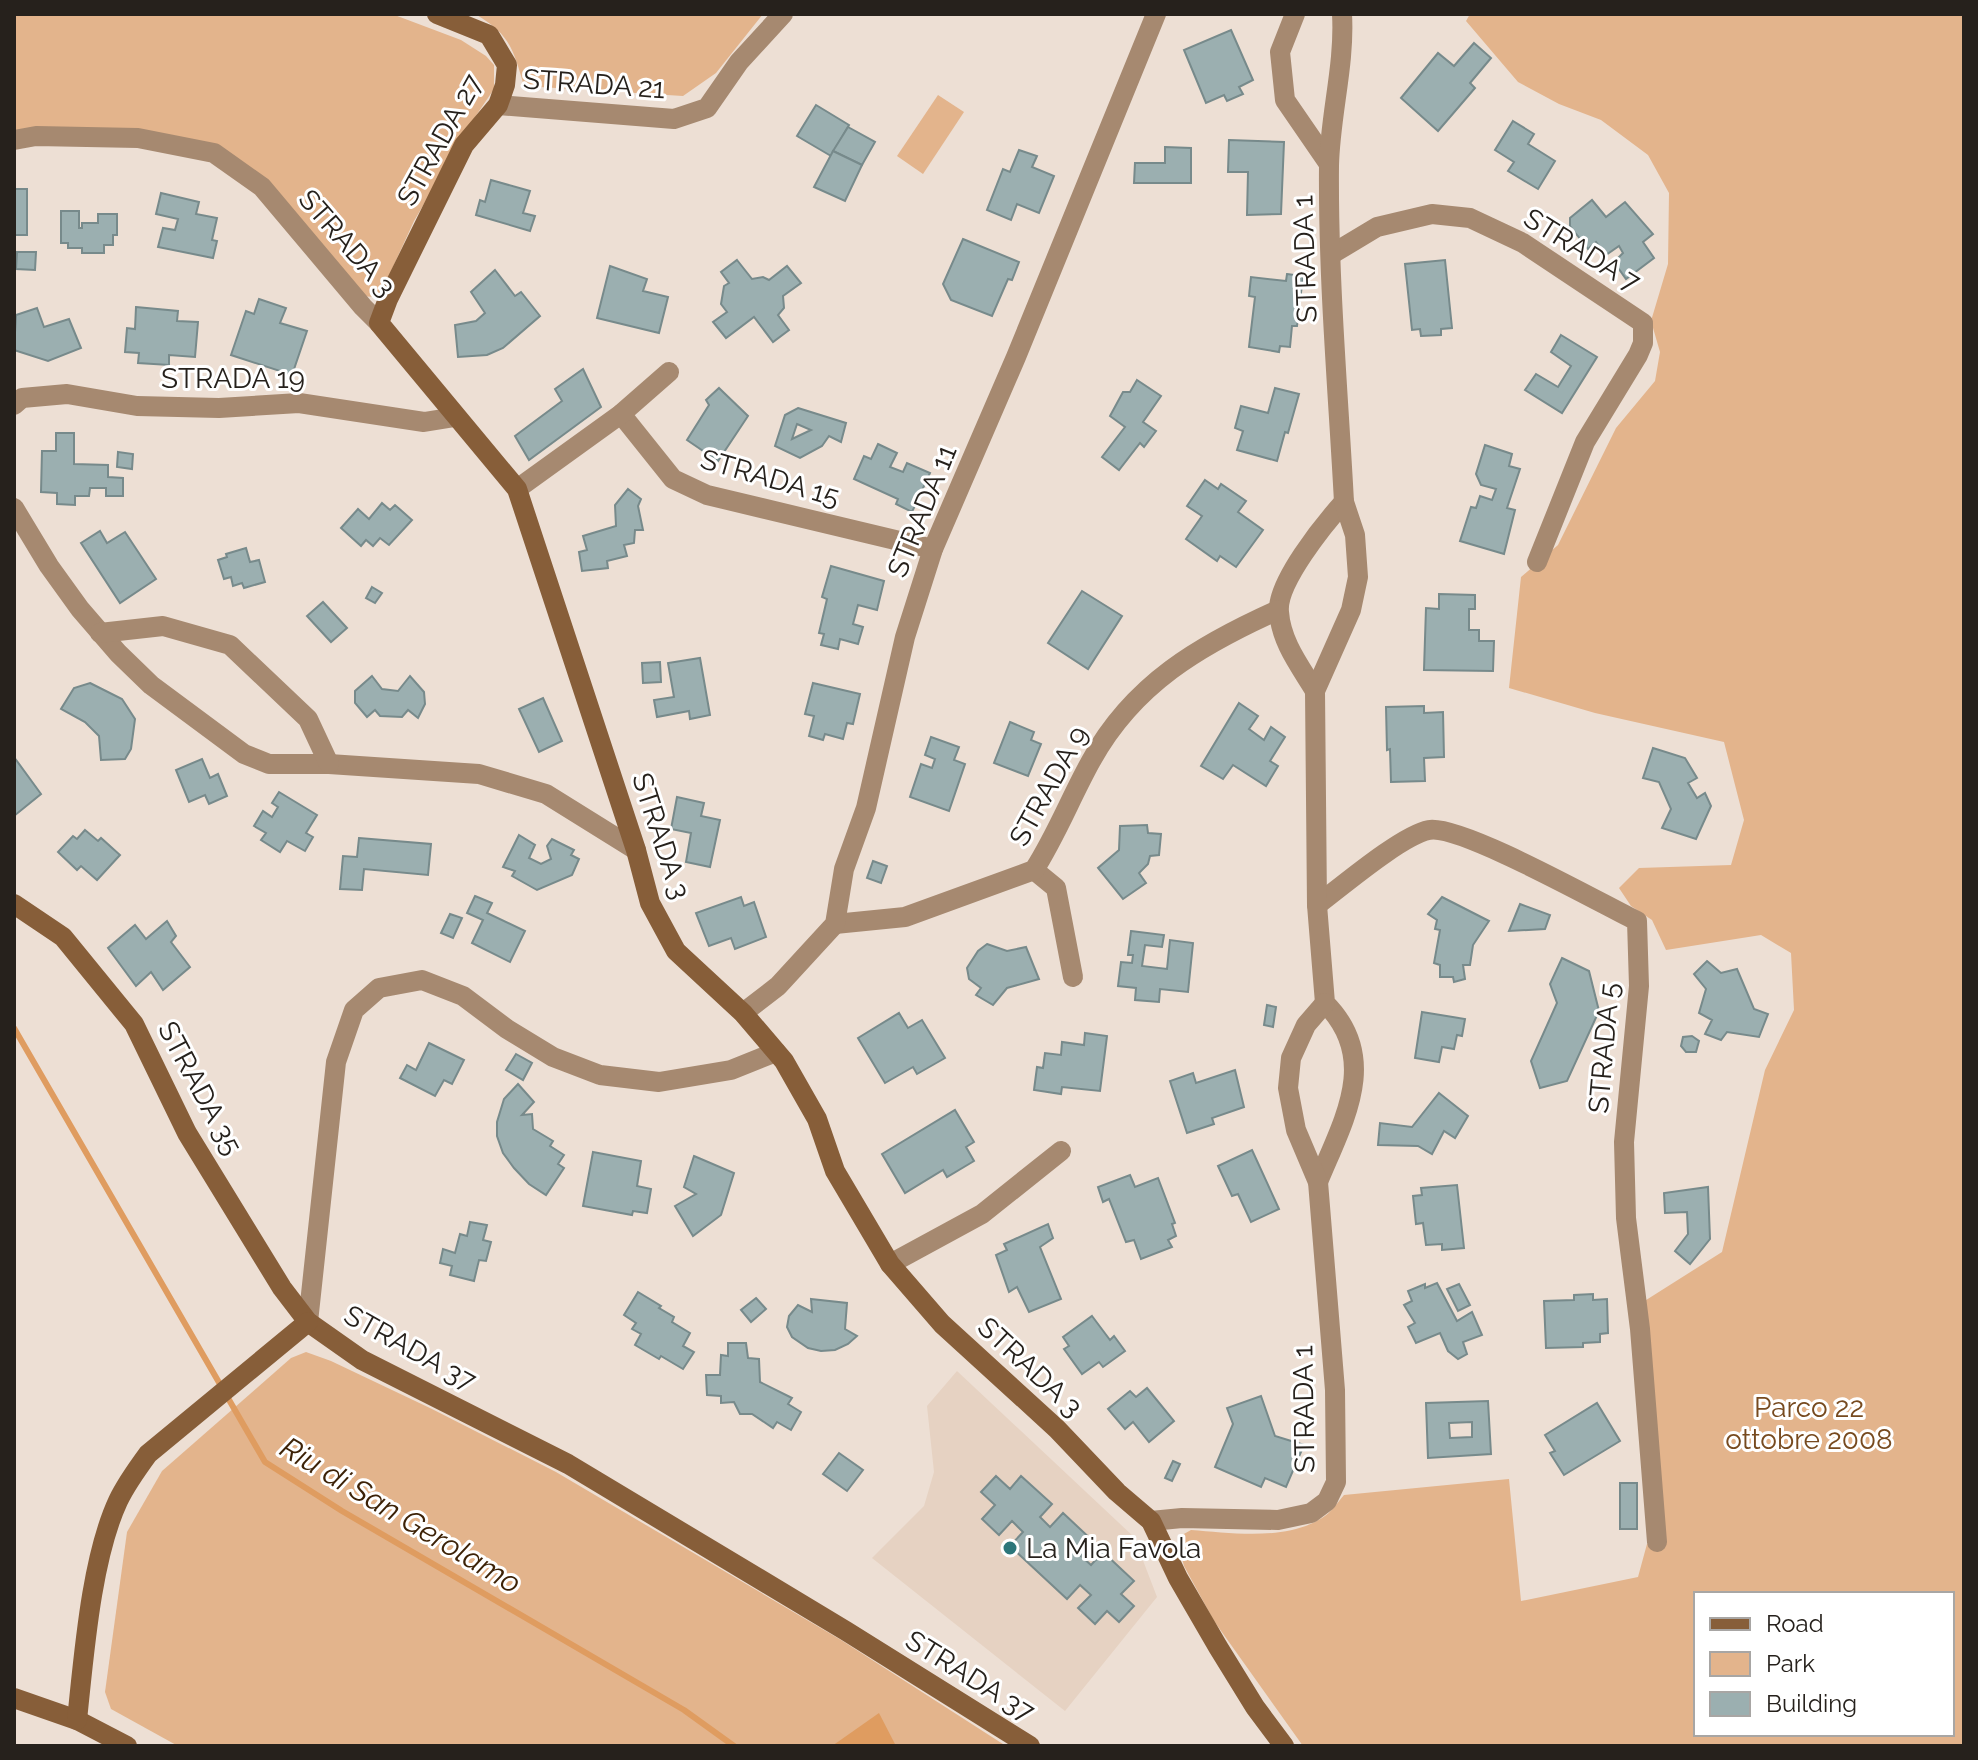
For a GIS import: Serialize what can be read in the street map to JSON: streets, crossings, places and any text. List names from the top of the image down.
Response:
{
  "streets": {
    "street": [
      "STRADA 21",
      "STRADA 27",
      "STRADA 3",
      "STRADA 7",
      "STRADA 1",
      "STRADA 19",
      "STRADA 15",
      "STRADA 11",
      "STRADA 9",
      "STRADA 5",
      "STRADA 35",
      "STRADA 37"
    ]
  },
  "crossings": [
    ["STRADA 21", "STRADA 27"],
    ["STRADA 27", "STRADA 3"],
    ["STRADA 3", "STRADA 1"],
    ["STRADA 3", "STRADA 19"],
    ["STRADA 3", "STRADA 37"],
    ["STRADA 7", "STRADA 1"],
    ["STRADA 1", "STRADA 5"],
    ["STRADA 15", "STRADA 11"],
    ["STRADA 11", "STRADA 9"],
    ["STRADA 35", "STRADA 37"]
  ],
  "water": ["Riu di San Gerolamo"],
  "parks": ["Parco 22 ottobre 2008"],
  "places": ["La Mia Favola"],
  "legend": ["Road", "Park", "Building"]
}
